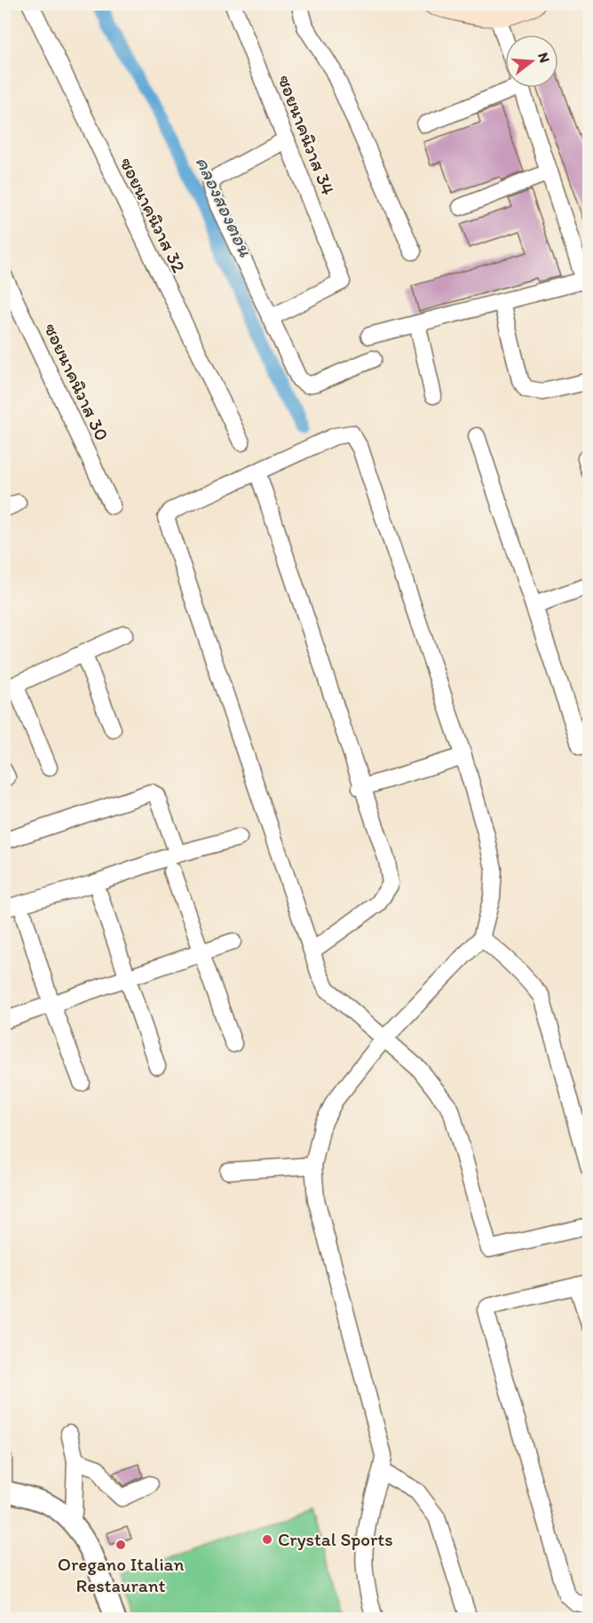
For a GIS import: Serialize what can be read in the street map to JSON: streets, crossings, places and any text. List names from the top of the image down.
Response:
{
  "streets": {
    "street": ["ซอยนาคนิวาส 34", "ซอยนาคนิวาส 32", "ซอยนาคนิวาส 30"]
  },
  "water": ["คลองสองตอน"],
  "places": ["Crystal Sports", "Oregano Italian Restaurant"],
  "north": "right"
}
